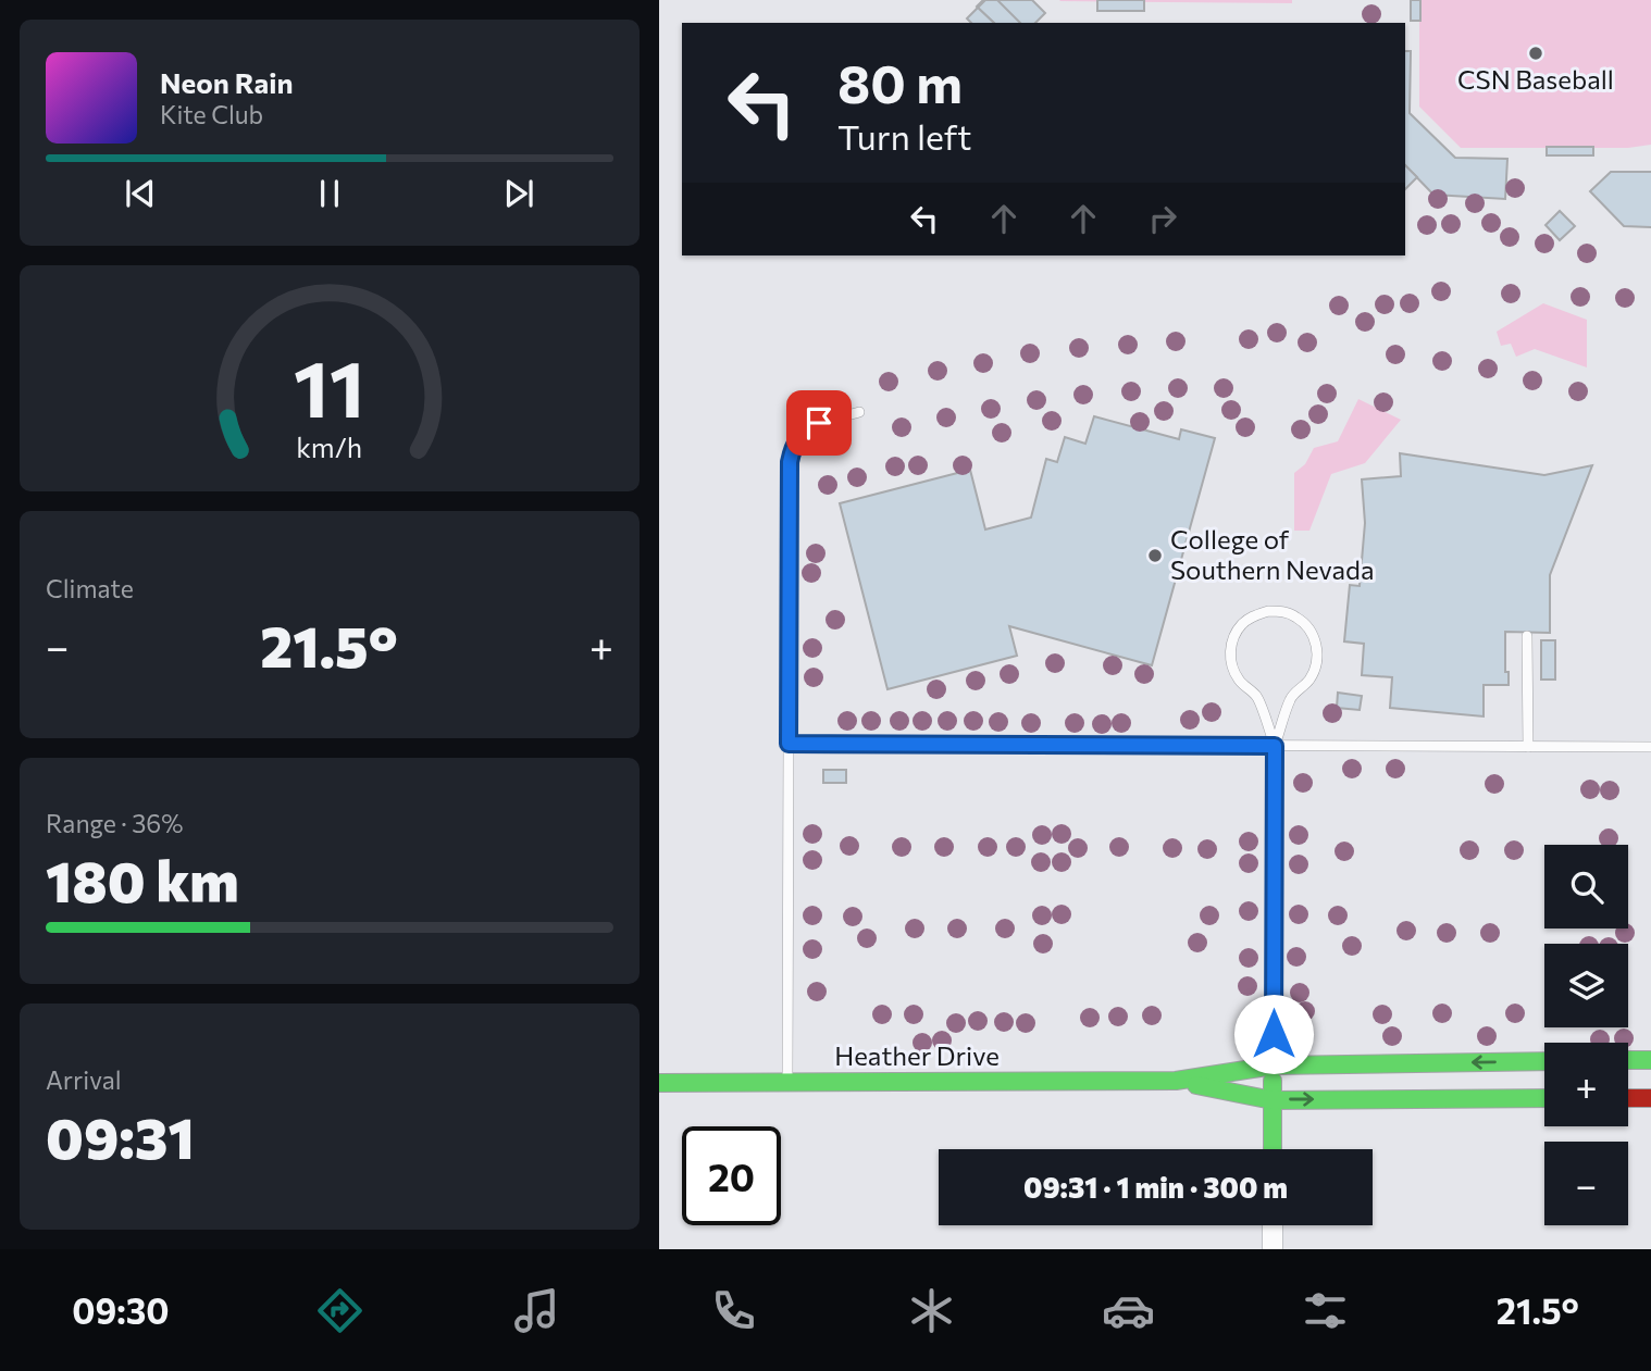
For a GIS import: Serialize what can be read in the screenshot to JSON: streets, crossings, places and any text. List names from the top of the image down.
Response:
{
  "streets": {
    "street": ["Heather Drive"]
  },
  "places": ["CSN Baseball", "College of Southern Nevada"],
  "page": {
    "turn": ["80 m", "Turn left"],
    "song": ["Neon Rain", "Kite Club"],
    "tile": [
      "Climate",
      ["Range · 36%", "180 km"],
      ["Arrival", "09:31"]
    ],
    "heat": ["−", "21.5°", "+"],
    "map_buttons": ["+", "−"],
    "limit": "20",
    "trip": "09:31 · 1 min · 300 m",
    "tabs": ["09:30", "21.5°"],
    "gauge": ["11", "km/h"]
  }
}
